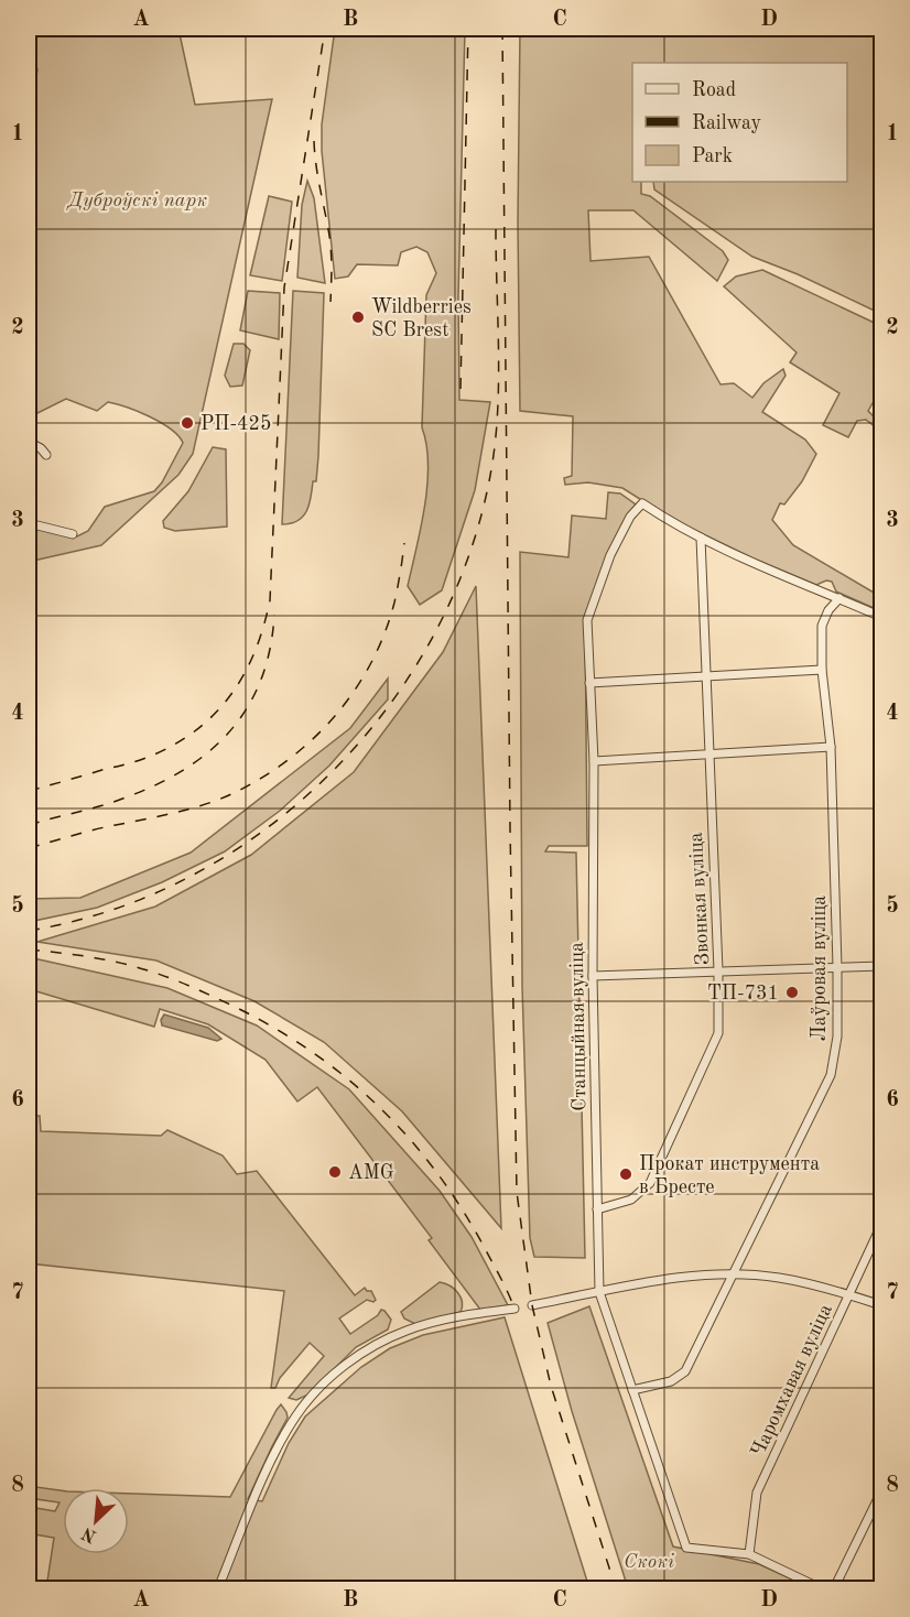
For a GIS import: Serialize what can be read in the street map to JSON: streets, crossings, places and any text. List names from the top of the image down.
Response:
{
  "streets": {
    "street": [
      "Звонкая вуліца",
      "Лаўровая вуліца",
      "Станцыйная вуліца",
      "Чаромхавая вуліца"
    ]
  },
  "crossings": [
    ["Звонкая вуліца", "Станцыйная вуліца"],
    ["Лаўровая вуліца", "Станцыйная вуліца"],
    ["Станцыйная вуліца", "Чаромхавая вуліца"]
  ],
  "parks": ["Дуброўскі парк", "Скокі"],
  "places": [
    "Wildberries SC Brest",
    "РП-425",
    "ТП-731",
    "AMG",
    "Прокат инструмента в Бресте"
  ],
  "legend": ["Road", "Railway", "Park"],
  "north": "bottom left",
  "grid": {
    "columns": [
      "A",
      "B",
      "C",
      "D"
    ],
    "rows": [
      "1",
      "2",
      "3",
      "4",
      "5",
      "6",
      "7",
      "8"
    ]
  }
}
